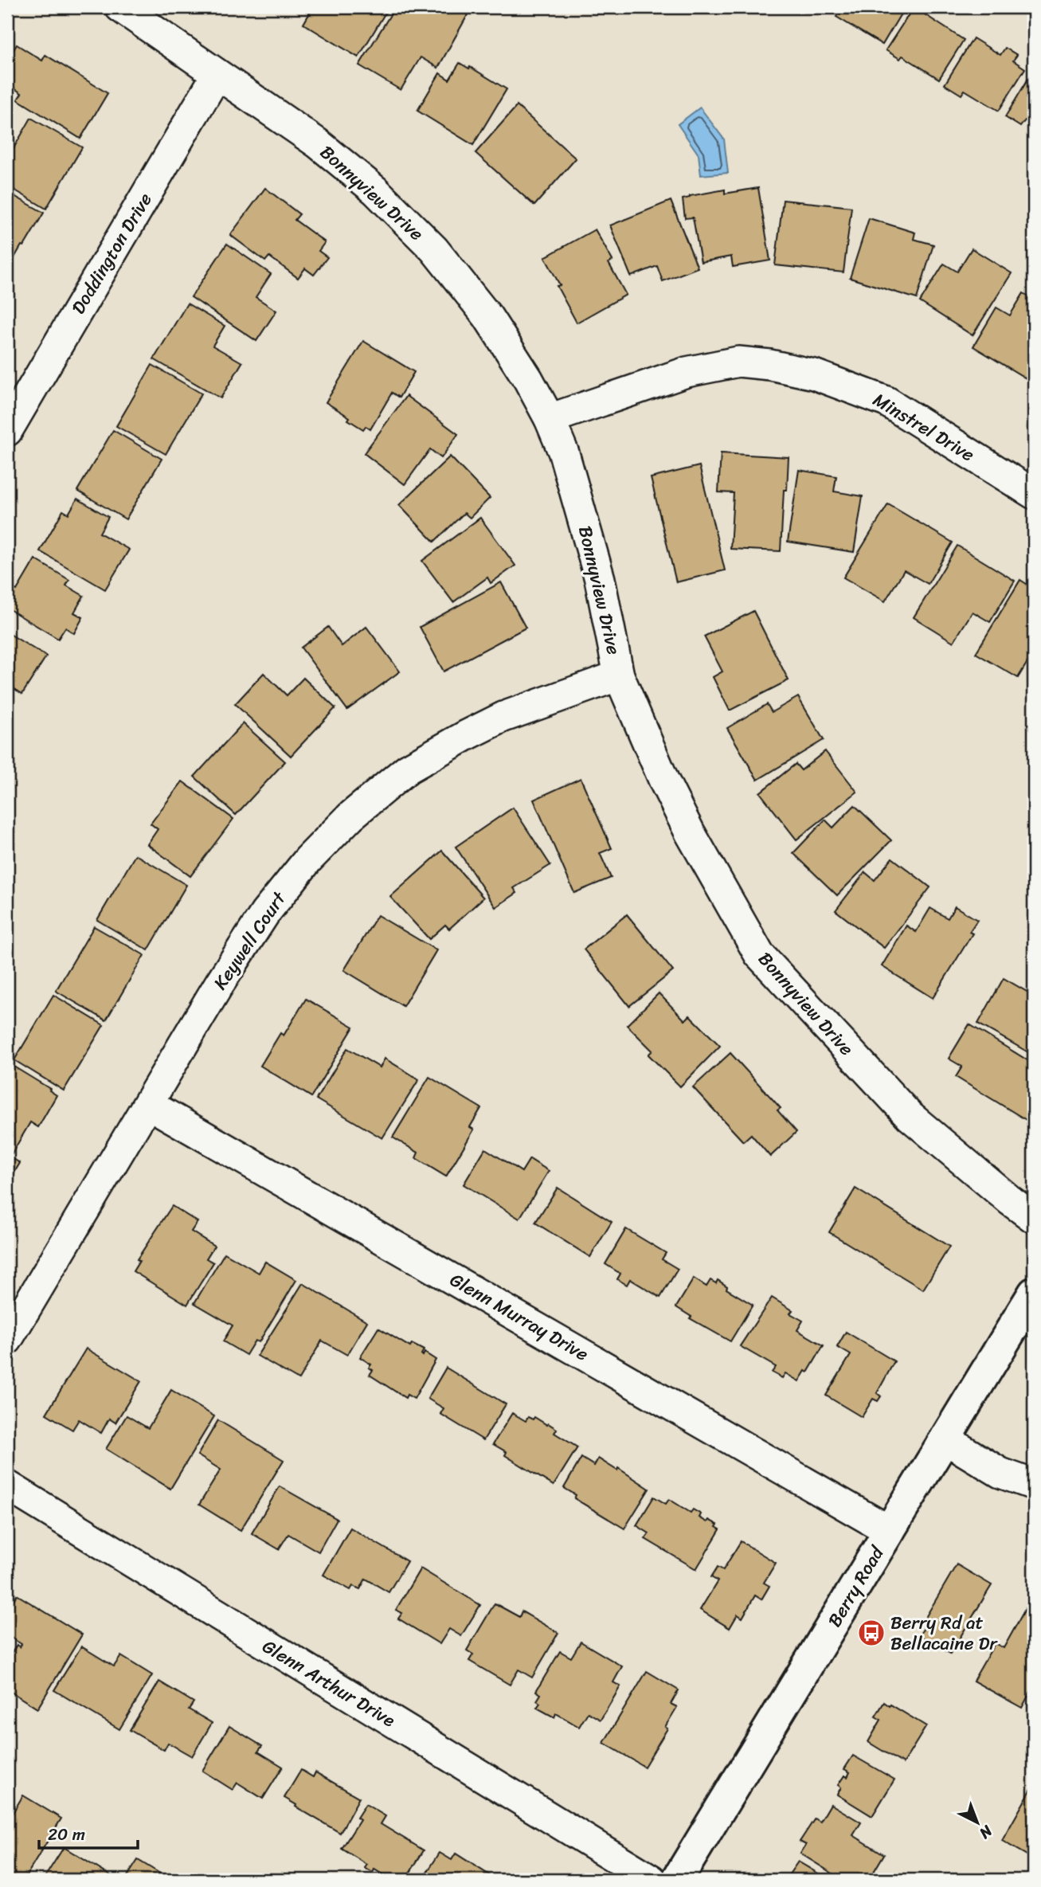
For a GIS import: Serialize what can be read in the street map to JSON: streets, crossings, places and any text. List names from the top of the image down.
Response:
{
  "streets": {
    "street": [
      "Bonnyview Drive",
      "Doddington Drive",
      "Minstrel Drive",
      "Keywell Court",
      "Glenn Murray Drive",
      "Berry Road",
      "Glenn Arthur Drive"
    ]
  },
  "crossings": [
    ["Bonnyview Drive", "Doddington Drive"],
    ["Bonnyview Drive", "Minstrel Drive"],
    ["Bonnyview Drive", "Keywell Court"],
    ["Keywell Court", "Glenn Murray Drive"],
    ["Glenn Murray Drive", "Berry Road"]
  ],
  "places": {
    "bus stop": ["Berry Rd at Bellacaine Dr"]
  },
  "scale_bar": "20 m",
  "north": "bottom right"
}
